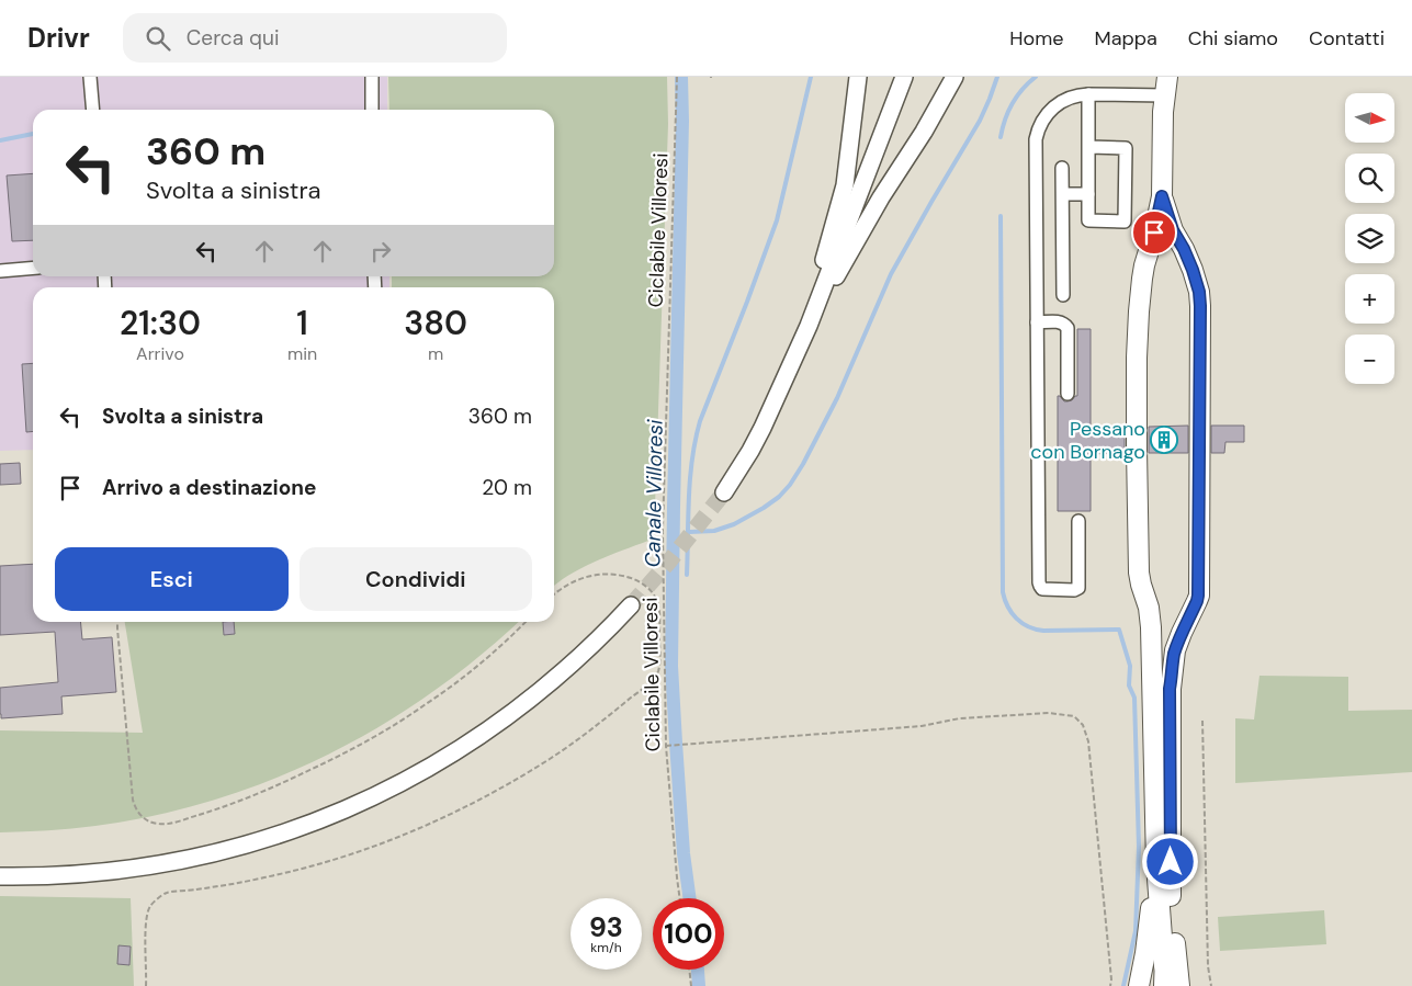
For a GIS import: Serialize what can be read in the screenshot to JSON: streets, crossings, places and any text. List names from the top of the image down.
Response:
{
  "streets": {
    "path": ["Ciclabile Villoresi"]
  },
  "water": ["Canale Villoresi"],
  "places": {
    "building": ["Pessano con Bornago"]
  },
  "north": "right",
  "page": {
    "header": "Drivr",
    "search": "Cerca qui",
    "nav": [
      "Home",
      "Mappa",
      "Chi siamo",
      "Contatti"
    ],
    "map_buttons": ["+", "−"],
    "turn": ["360 m", "Svolta a sinistra"],
    "eta": [
      "21:30",
      "Arrivo",
      "1",
      "min",
      "380",
      "m"
    ],
    "list": [
      {
        "name": "Svolta a sinistra",
        "value": "360 m"
      },
      {
        "name": "Arrivo a destinazione",
        "value": "20 m"
      }
    ],
    "buttons": ["Esci", "Condividi"],
    "speed": "93 km/h",
    "limit": "100"
  }
}
